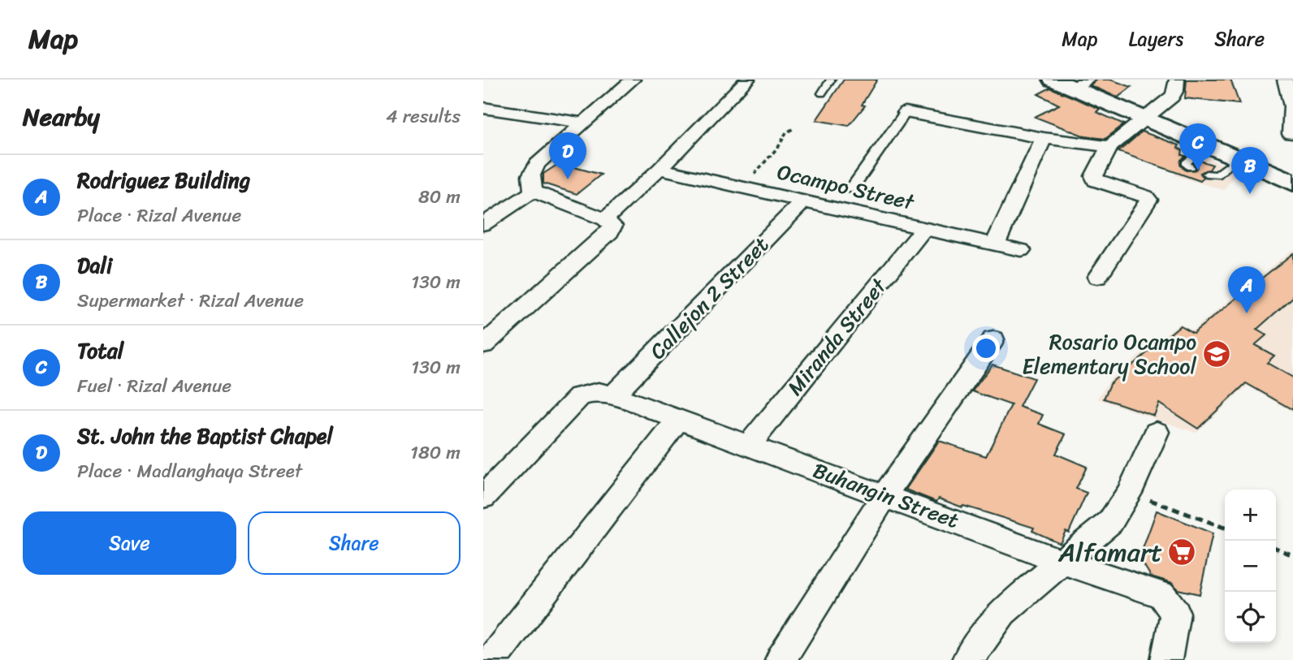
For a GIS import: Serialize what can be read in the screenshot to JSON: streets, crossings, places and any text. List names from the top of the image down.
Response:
{
  "streets": {
    "street": [
      "Ocampo Street",
      "Callejon 2 Street",
      "Miranda Street",
      "Buhangin Street"
    ]
  },
  "crossings": [
    ["Ocampo Street", "Callejon 2 Street"],
    ["Ocampo Street", "Miranda Street"],
    ["Callejon 2 Street", "Buhangin Street"],
    ["Miranda Street", "Buhangin Street"]
  ],
  "places": {
    "school or university": ["Rosario Ocampo Elementary School"],
    "supermarket": ["Alfamart"]
  },
  "page": {
    "header": "Map",
    "nav": ["Map", "Layers", "Share"],
    "heading": ["Nearby", "4 results"],
    "pins": [
      "C",
      "D",
      "B",
      "A"
    ],
    "list": [
      {
        "mark": "A",
        "name": "Rodriguez Building",
        "note": "Place · Rizal Avenue",
        "value": "80 m"
      },
      {
        "mark": "B",
        "name": "Dali",
        "note": "Supermarket · Rizal Avenue",
        "value": "130 m"
      },
      {
        "mark": "C",
        "name": "Total",
        "note": "Fuel · Rizal Avenue",
        "value": "130 m"
      },
      {
        "mark": "D",
        "name": "St. John the Baptist Chapel",
        "note": "Place · Madlanghaya Street",
        "value": "180 m"
      }
    ],
    "map_buttons": ["+", "−"],
    "buttons": ["Save", "Share"]
  }
}
